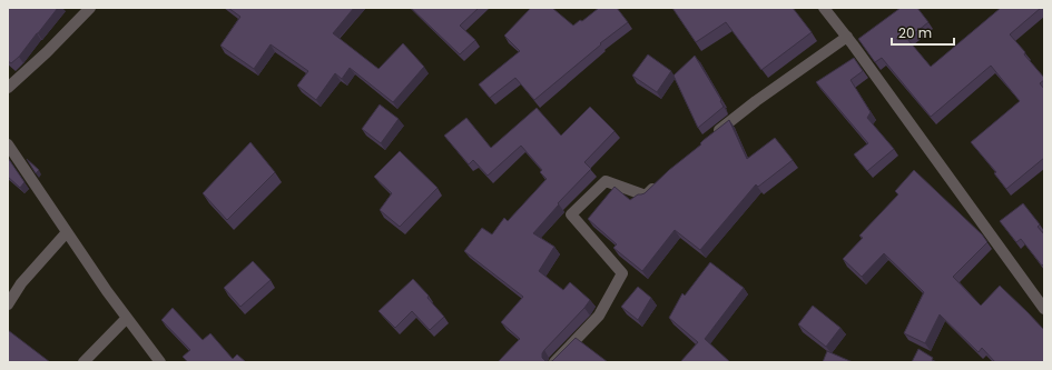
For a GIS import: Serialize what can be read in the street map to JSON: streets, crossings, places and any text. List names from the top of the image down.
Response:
{
  "scale_bar": "20 m"
}
